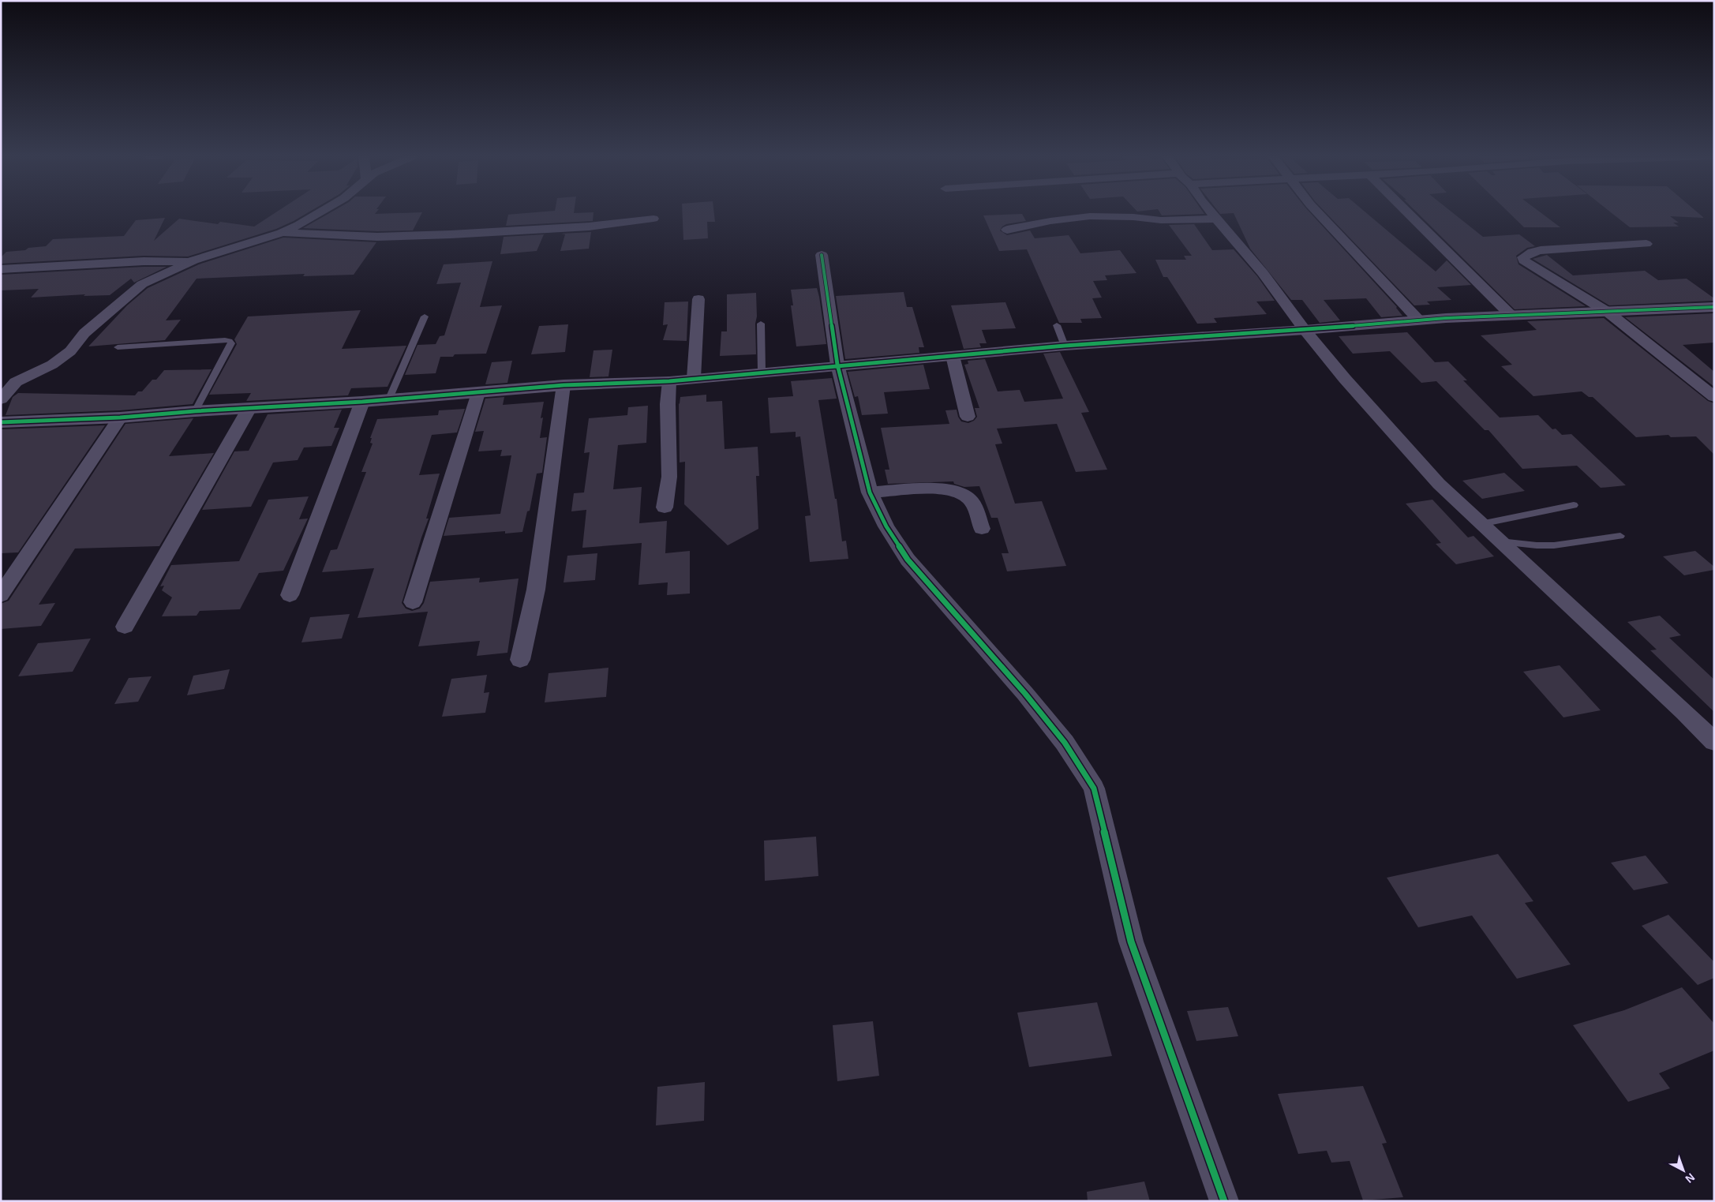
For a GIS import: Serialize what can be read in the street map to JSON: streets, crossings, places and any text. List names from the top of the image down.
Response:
{
  "north": "bottom right"
}
